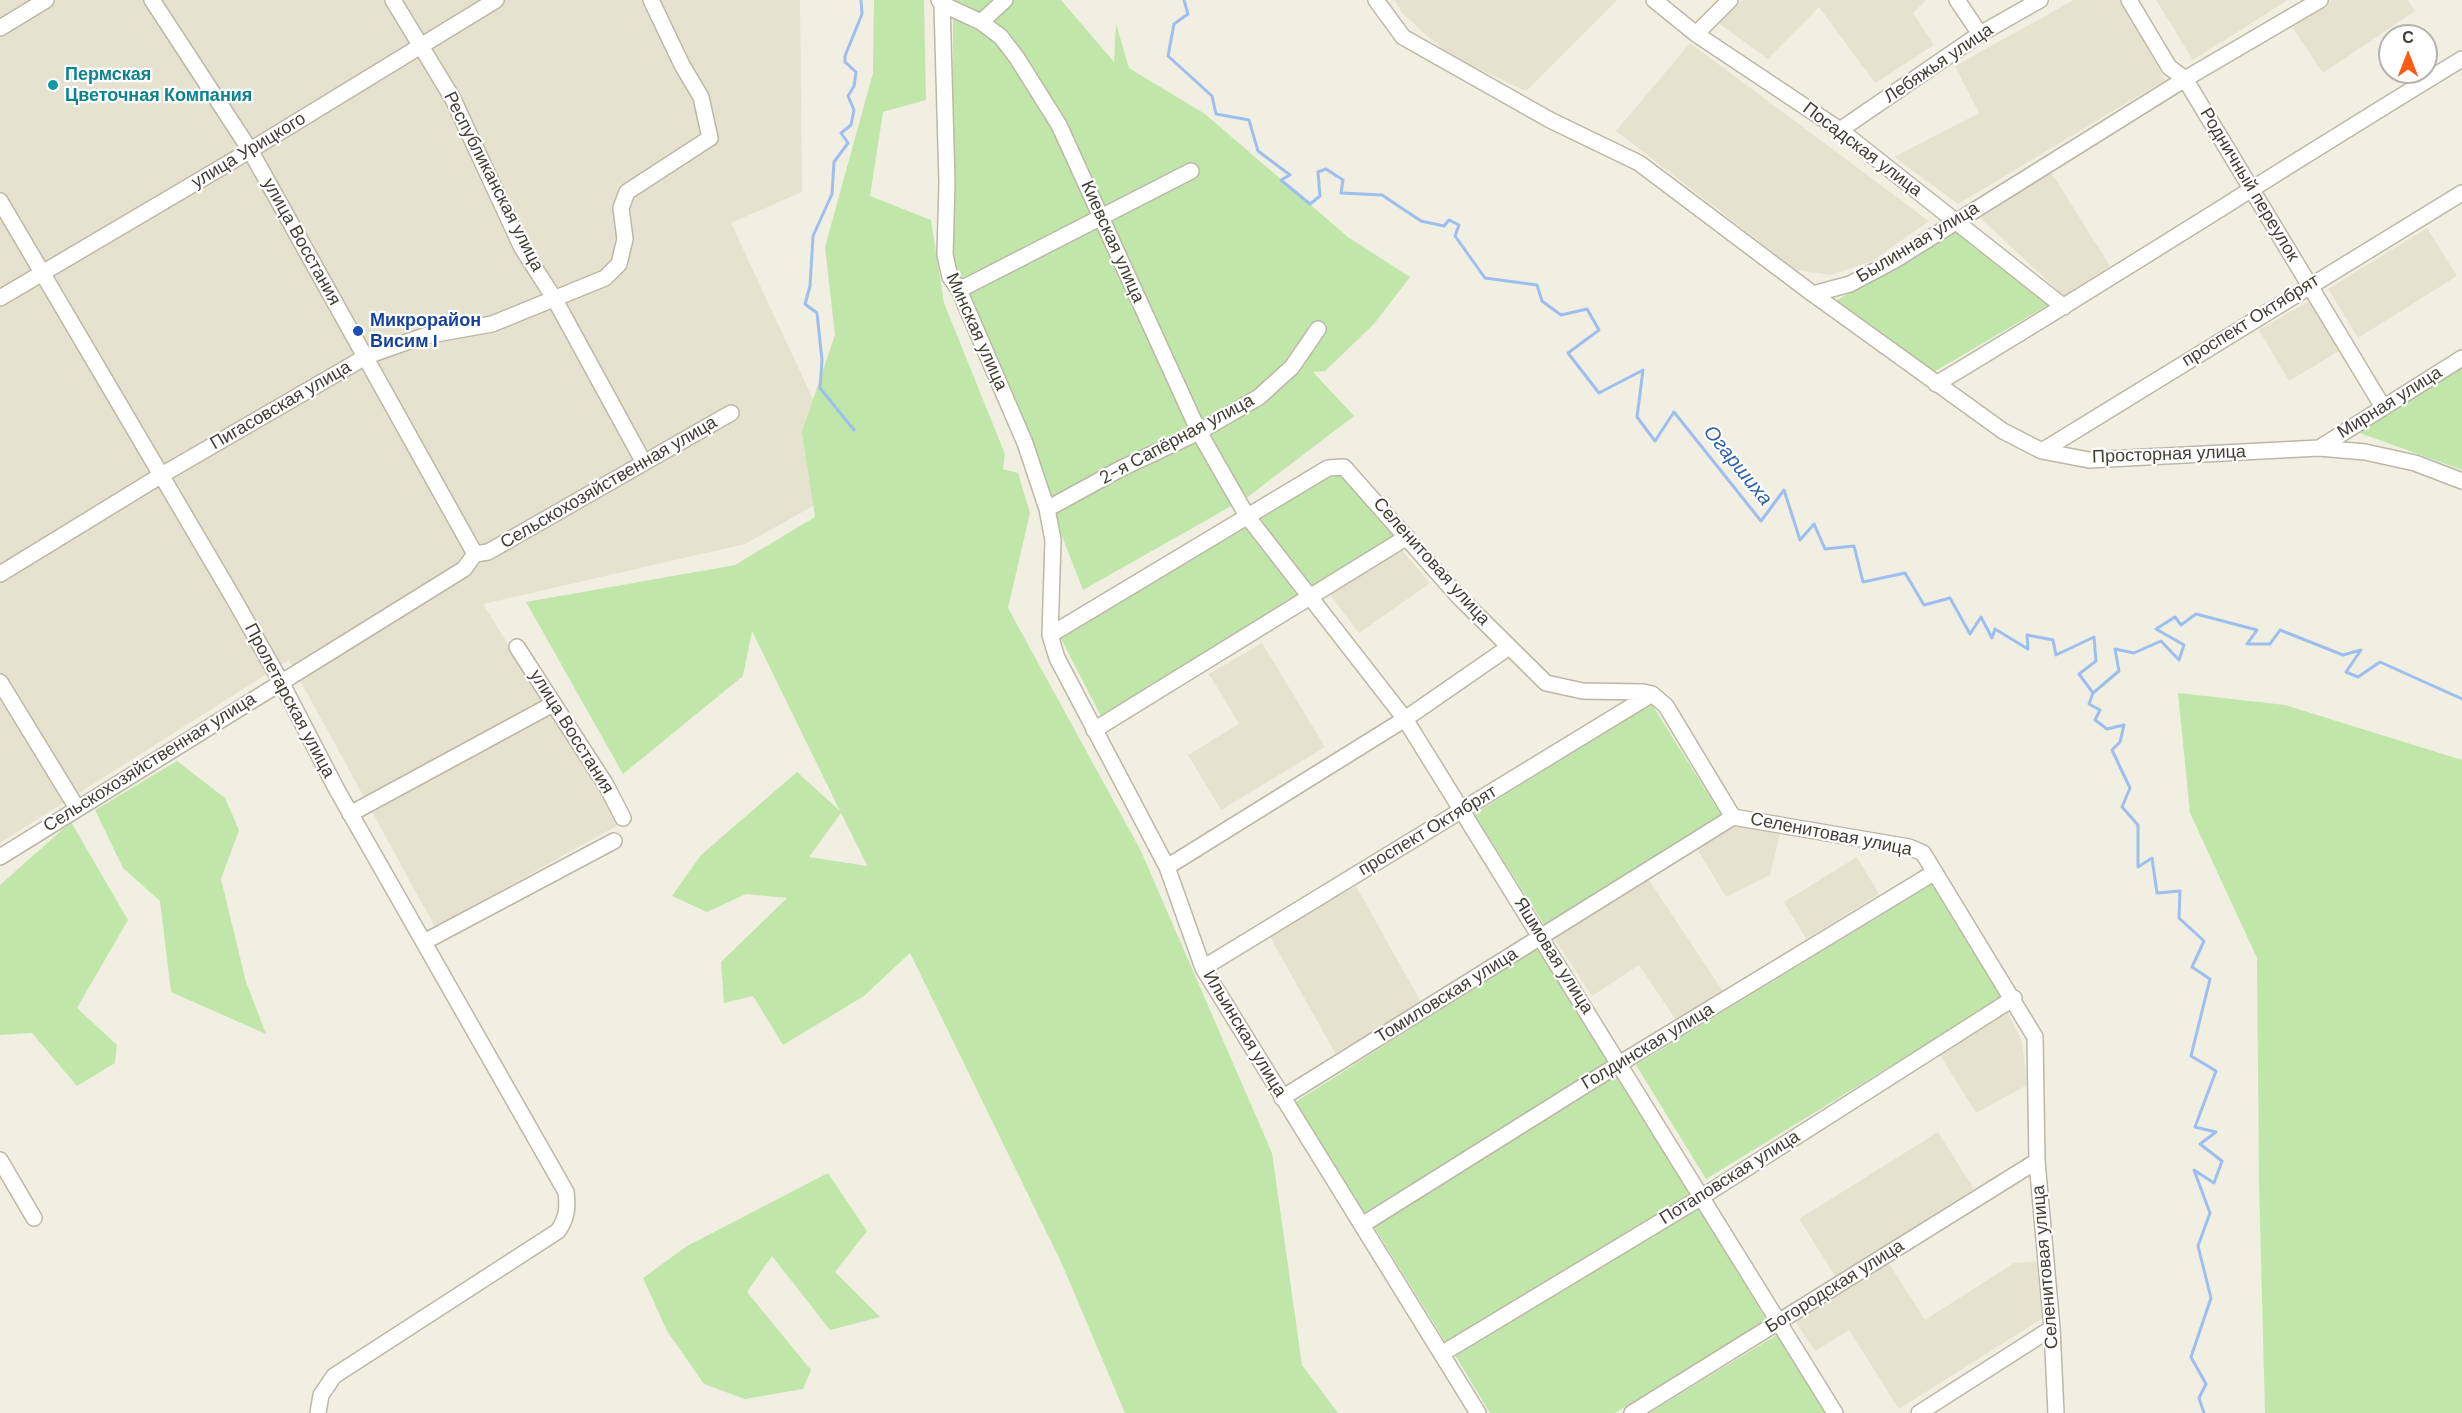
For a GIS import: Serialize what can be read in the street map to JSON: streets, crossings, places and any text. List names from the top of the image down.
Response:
{
  "streets": {
    "street": [
      "Лебяжья улица",
      "Посадская улица",
      "улица Урицкого",
      "Республиканская улица",
      "Родничный переулок",
      "улица Восстания",
      "Киевская улица",
      "Былинная улица",
      "проспект Октябрят",
      "Минская улица",
      "Мирная улица",
      "Пигасовская улица",
      "2-я Сапёрная улица",
      "Просторная улица",
      "Сельскохозяйственная улица",
      "Селенитовая улица",
      "Пролетарская улица",
      "Яшмовая улица",
      "Томиловская улица",
      "Ильинская улица",
      "Голдинская улица",
      "Потаповская улица",
      "Богородская улица"
    ]
  },
  "crossings": [
    ["Лебяжья улица", "Посадская улица"],
    ["Посадская улица", "Былинная улица"],
    ["улица Урицкого", "Республиканская улица"],
    ["улица Урицкого", "улица Восстания"],
    ["улица Урицкого", "Пролетарская улица"],
    ["Республиканская улица", "Пигасовская улица"],
    ["Республиканская улица", "Сельскохозяйственная улица"],
    ["Родничный переулок", "Былинная улица"],
    ["Родничный переулок", "проспект Октябрят"],
    ["Родничный переулок", "Мирная улица"],
    ["улица Восстания", "Пигасовская улица"],
    ["улица Восстания", "Сельскохозяйственная улица"],
    ["Киевская улица", "Минская улица"],
    ["Киевская улица", "2-я Сапёрная улица"],
    ["Киевская улица", "Селенитовая улица"],
    ["Киевская улица", "Яшмовая улица"],
    ["Былинная улица", "Просторная улица"],
    ["проспект Октябрят", "Просторная улица"],
    ["проспект Октябрят", "Селенитовая улица"],
    ["проспект Октябрят", "Яшмовая улица"],
    ["проспект Октябрят", "Ильинская улица"],
    ["Минская улица", "2-я Сапёрная улица"],
    ["Минская улица", "Ильинская улица"],
    ["Мирная улица", "Просторная улица"],
    ["Пигасовская улица", "Пролетарская улица"],
    ["Сельскохозяйственная улица", "Пролетарская улица"],
    ["Селенитовая улица", "Яшмовая улица"],
    ["Селенитовая улица", "Томиловская улица"],
    ["Селенитовая улица", "Голдинская улица"],
    ["Селенитовая улица", "Потаповская улица"],
    ["Селенитовая улица", "Богородская улица"],
    ["Яшмовая улица", "Томиловская улица"],
    ["Яшмовая улица", "Голдинская улица"],
    ["Яшмовая улица", "Потаповская улица"],
    ["Яшмовая улица", "Богородская улица"],
    ["Томиловская улица", "Ильинская улица"],
    ["Ильинская улица", "Голдинская улица"],
    ["Ильинская улица", "Потаповская улица"]
  ],
  "water": ["Огаршиха"],
  "places": ["Пермская Цветочная Компания", "Микрорайон Висим I"],
  "north": "top"
}
